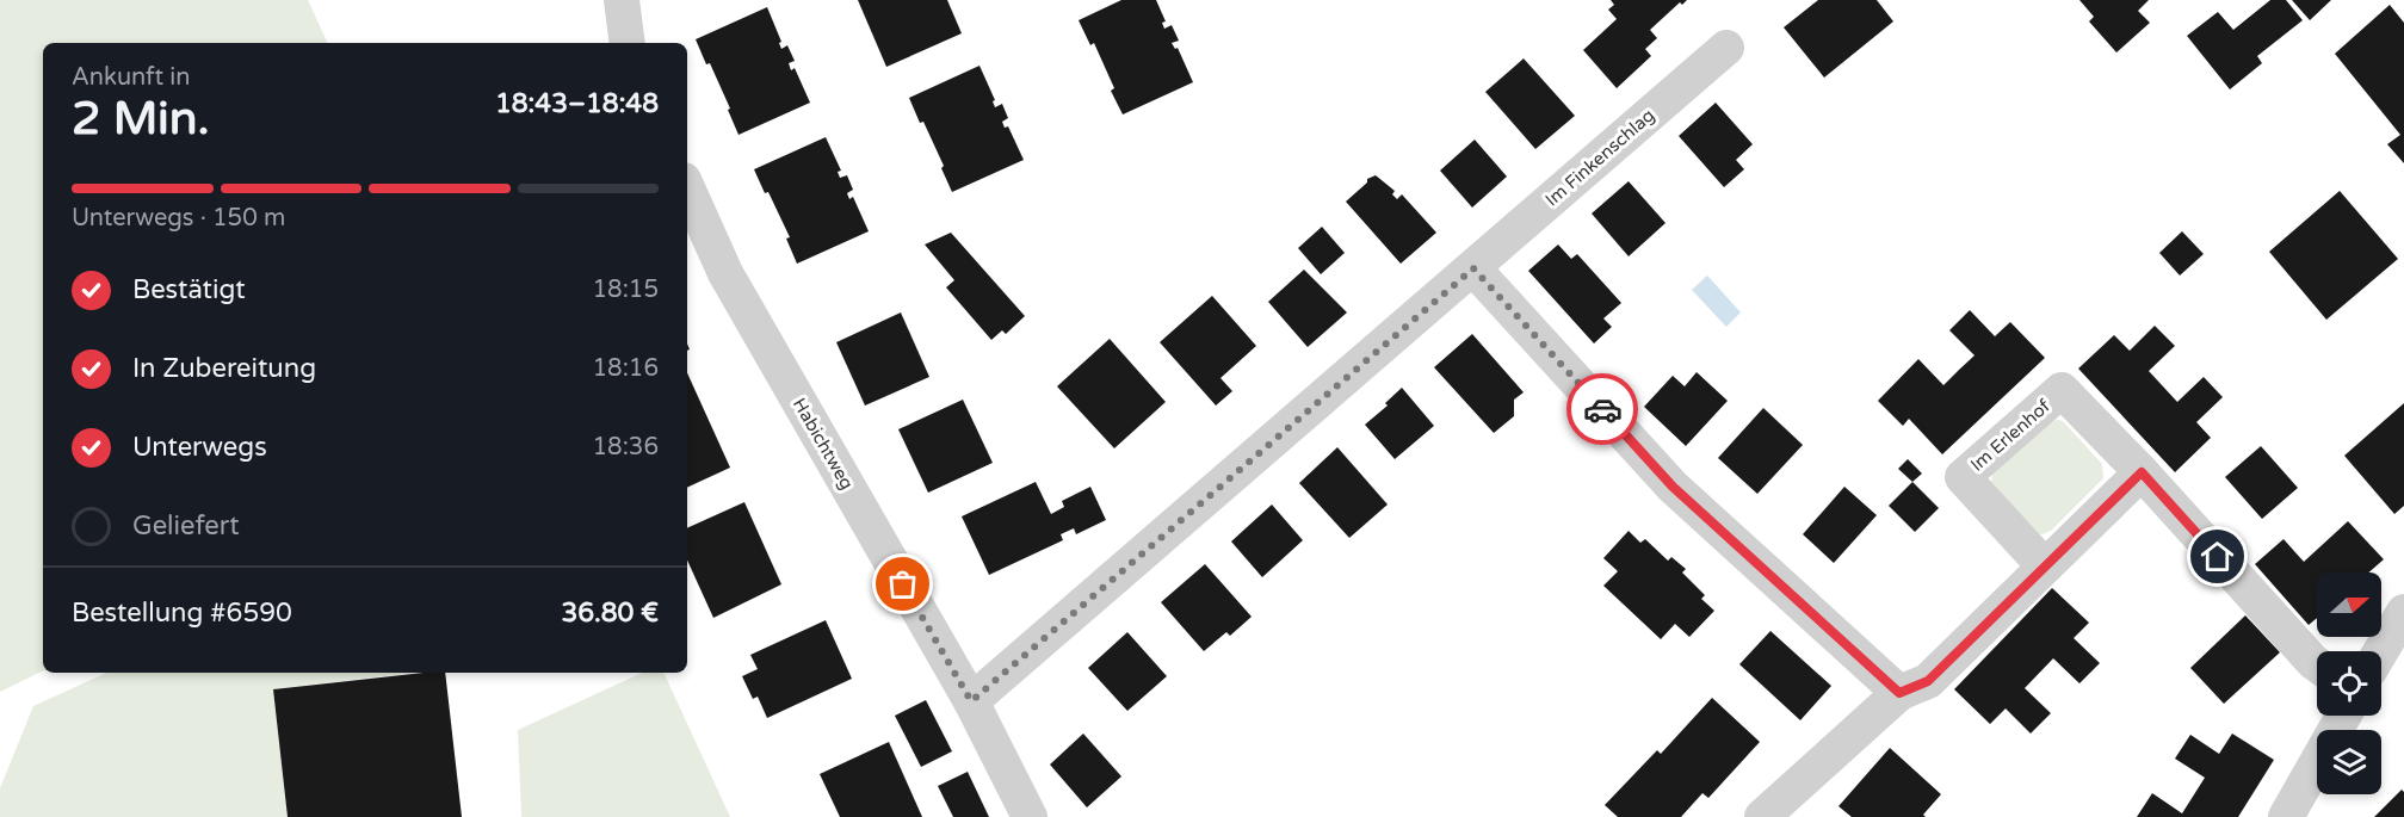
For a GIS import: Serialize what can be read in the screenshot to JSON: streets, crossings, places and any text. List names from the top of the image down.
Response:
{
  "streets": {
    "street": ["Im Finkenschlag", "Im Erlenhof", "Habichtweg"]
  },
  "crossings": [
    ["Im Finkenschlag", "Habichtweg"]
  ],
  "north": "right",
  "page": {
    "heading": ["2 Min.", "Ankunft in", "18:43–18:48"],
    "panel": ["Bestellung #6590", "36.80 €"],
    "bar": "Unterwegs · 150 m",
    "list": [
      ["Bestätigt", "18:15"],
      ["In Zubereitung", "18:16"],
      ["Unterwegs", "18:36"],
      "Geliefert"
    ]
  }
}
